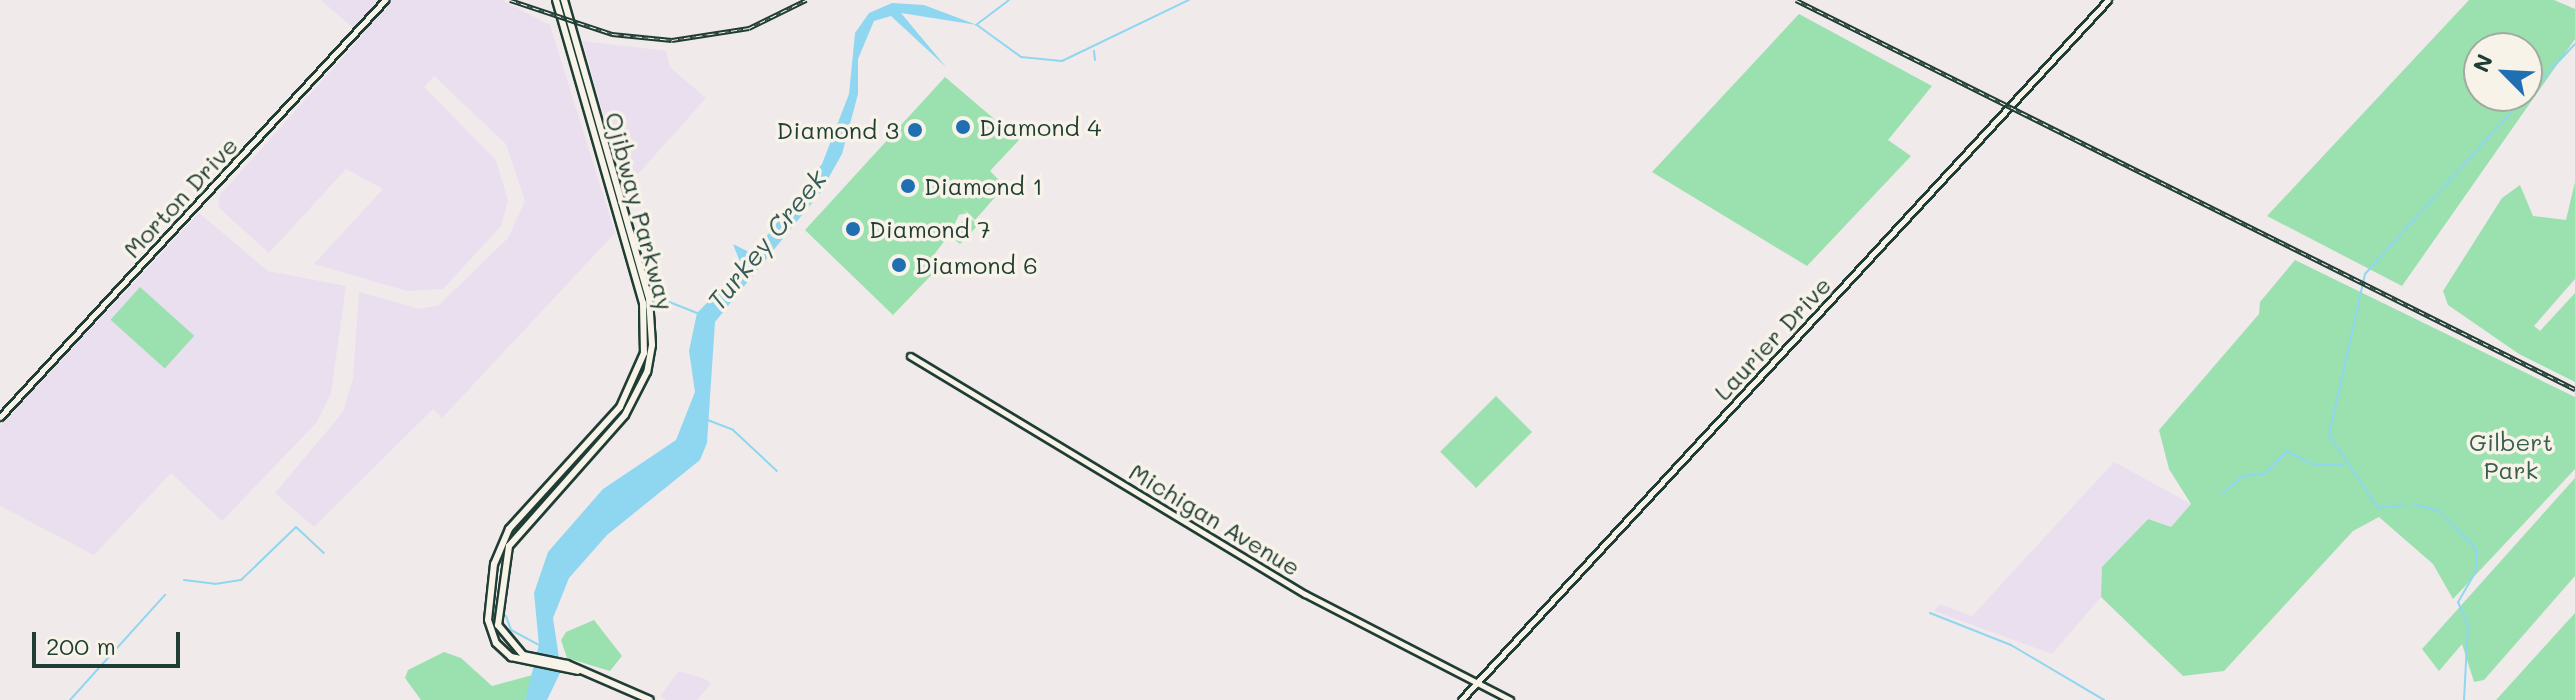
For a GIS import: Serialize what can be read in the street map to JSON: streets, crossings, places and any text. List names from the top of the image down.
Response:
{
  "streets": {
    "main road": ["Ojibway Parkway"],
    "street": ["Morton Drive", "Laurier Drive", "Michigan Avenue"]
  },
  "crossings": [
    ["Laurier Drive", "Michigan Avenue"]
  ],
  "water": ["Turkey Creek"],
  "parks": ["Gilbert Park"],
  "places": [
    "Diamond 4",
    "Diamond 3",
    "Diamond 1",
    "Diamond 7",
    "Diamond 6"
  ],
  "scale_bar": "200 m",
  "north": "top left"
}
